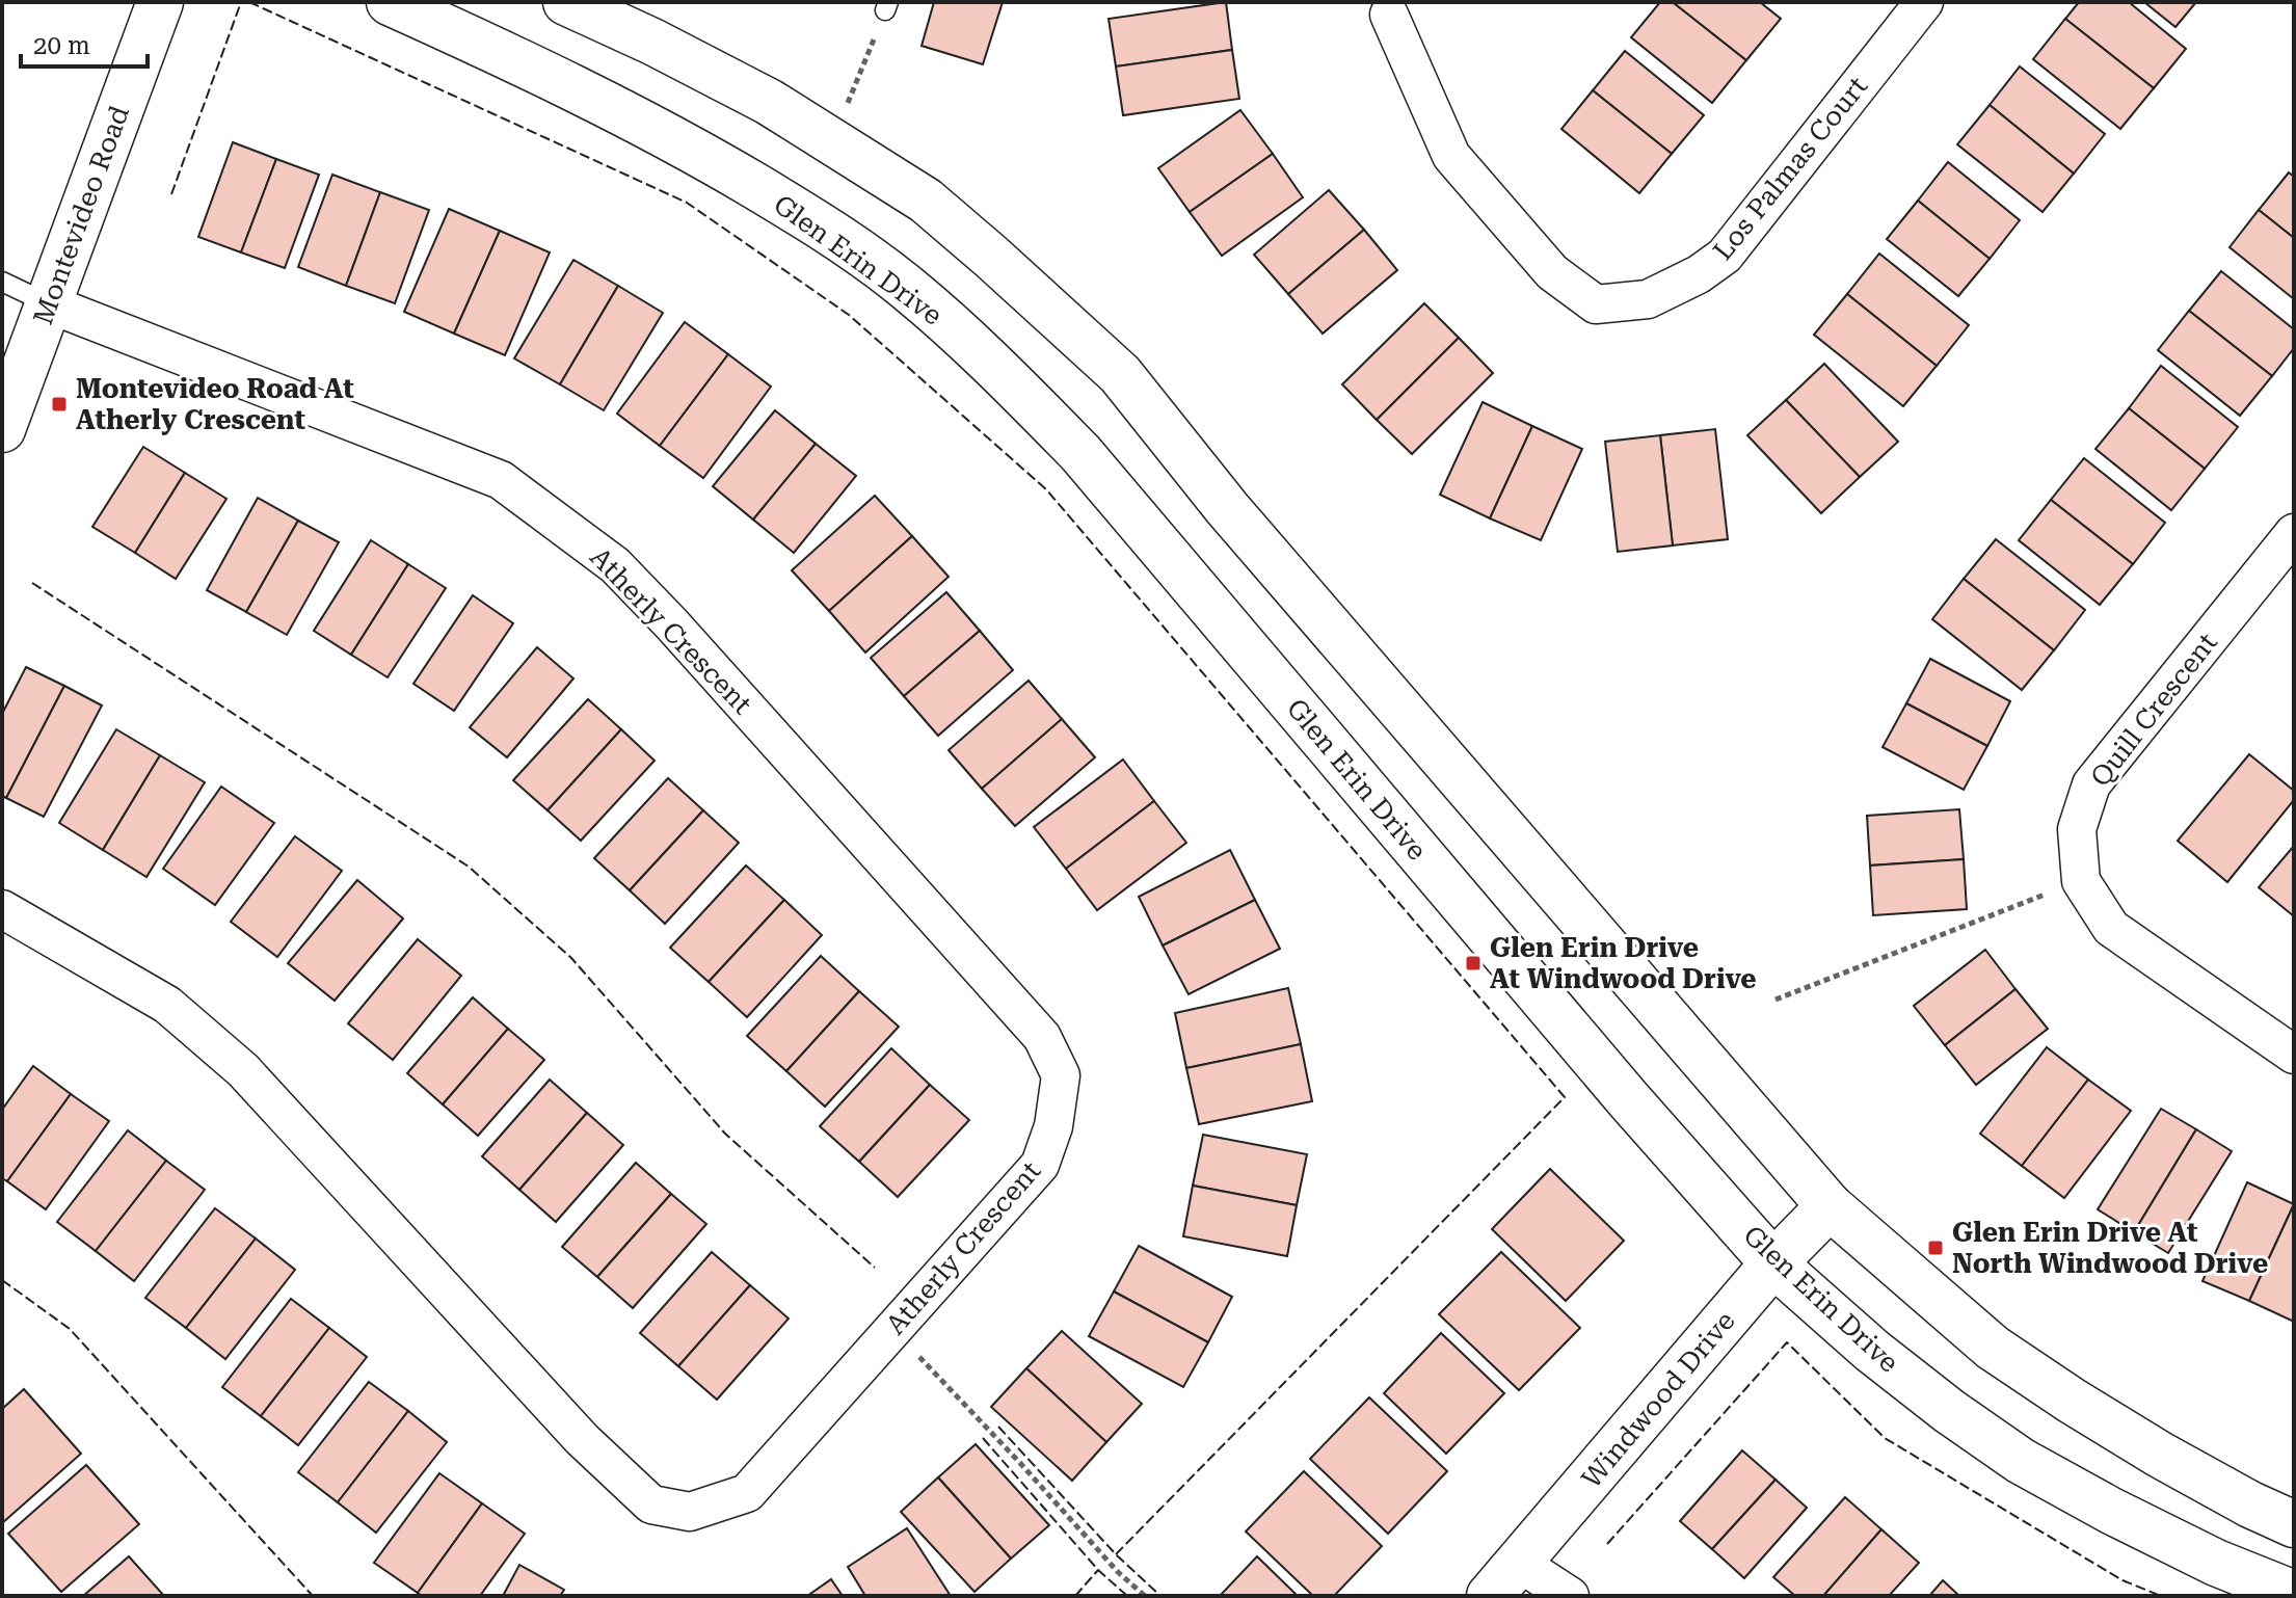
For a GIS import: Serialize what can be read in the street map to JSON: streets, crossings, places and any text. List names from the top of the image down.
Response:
{
  "streets": {
    "street": [
      "Los Palmas Court",
      "Montevideo Road",
      "Glen Erin Drive",
      "Atherly Crescent",
      "Quill Crescent",
      "Windwood Drive"
    ]
  },
  "crossings": [
    ["Montevideo Road", "Atherly Crescent"],
    ["Glen Erin Drive", "Windwood Drive"]
  ],
  "places": {
    "transit": ["Montevideo Road At Atherly Crescent", "Glen Erin Drive At Windwood Drive", "Glen Erin Drive At North Windwood Drive"]
  },
  "scale_bar": "20 m"
}
